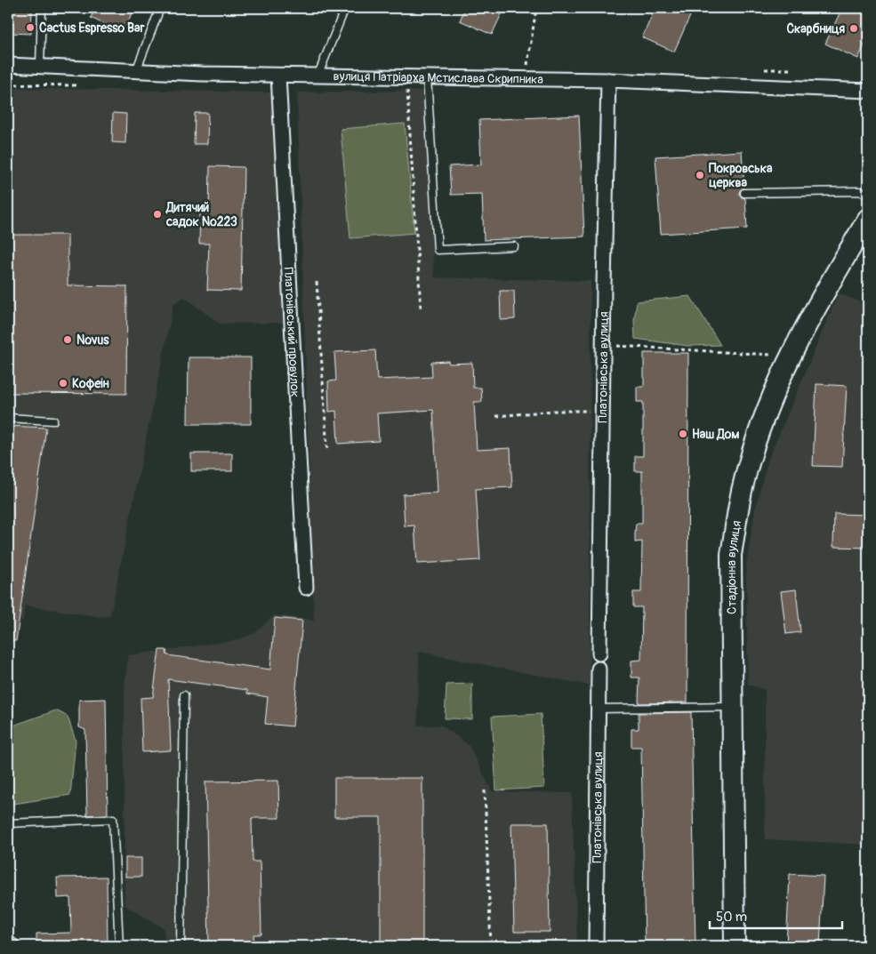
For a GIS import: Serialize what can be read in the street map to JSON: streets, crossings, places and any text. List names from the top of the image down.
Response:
{
  "streets": {
    "street": [
      "вулиця Патріарха Мстислава Скрипника",
      "Платонівський провулок",
      "Платонівська вулиця",
      "Стадіонна вулиця"
    ]
  },
  "crossings": [
    ["вулиця Патріарха Мстислава Скрипника", "Платонівський провулок"],
    ["вулиця Патріарха Мстислава Скрипника", "Платонівська вулиця"]
  ],
  "places": [
    "Cactus Espresso Bar",
    "Скарбниця",
    "Покровська церква",
    "Дитячий садок №223",
    "Novus",
    "Кофеiн",
    "Наш Дом"
  ],
  "scale_bar": "50 m"
}
